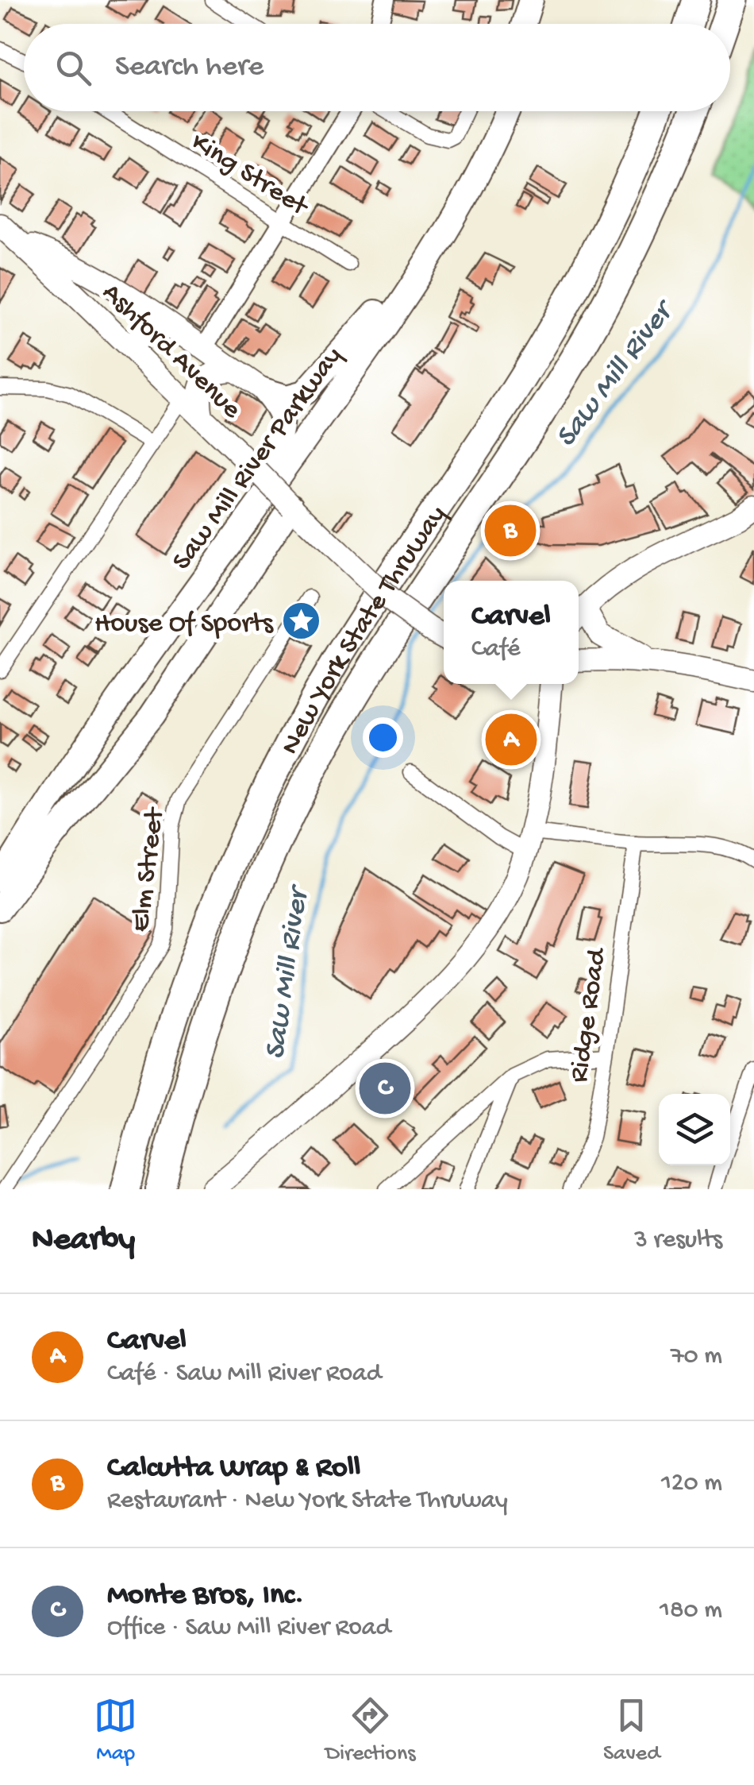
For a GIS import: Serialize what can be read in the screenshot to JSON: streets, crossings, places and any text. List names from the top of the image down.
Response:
{
  "streets": {
    "highway": ["Saw Mill River Parkway", "New York State Thruway"],
    "main road": ["Ashford Avenue"],
    "street": ["King Street", "Elm Street", "Ridge Road"]
  },
  "crossings": [
    ["Ashford Avenue", "Saw Mill River Parkway"]
  ],
  "water": ["Saw Mill River"],
  "places": {
    "place": ["House Of Sports"]
  },
  "page": {
    "search": "Search here",
    "pins": ["B", "A", "C"],
    "popup": ["Carvel", "Café"],
    "heading": ["Nearby", "3 results"],
    "list": [
      {
        "mark": "A",
        "name": "Carvel",
        "note": "Café · Saw Mill River Road",
        "value": "70 m"
      },
      {
        "mark": "B",
        "name": "Calcutta Wrap & Roll",
        "note": "Restaurant · New York State Thruway",
        "value": "120 m"
      },
      {
        "mark": "C",
        "name": "Monte Bros, Inc.",
        "note": "Office · Saw Mill River Road",
        "value": "180 m"
      }
    ],
    "nav": ["Map", "Directions", "Saved"]
  }
}
